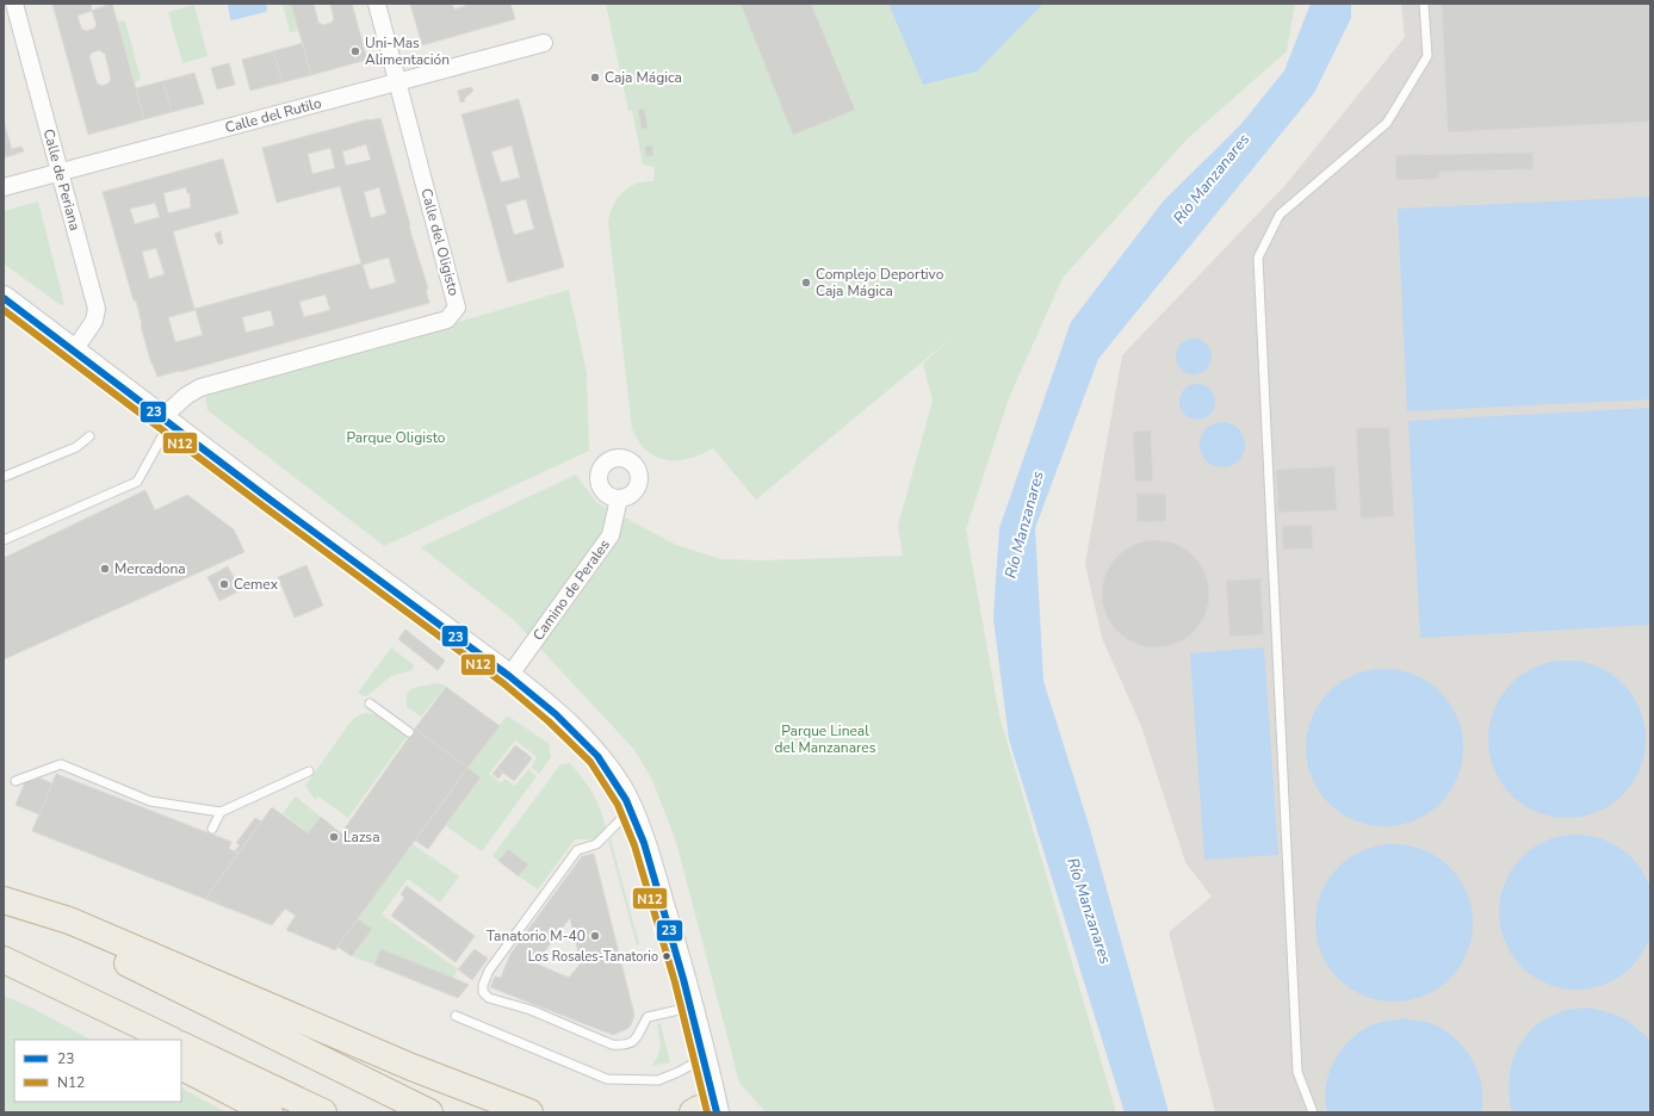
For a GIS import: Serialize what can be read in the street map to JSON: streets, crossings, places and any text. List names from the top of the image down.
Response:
{
  "streets": {
    "street": [
      "Calle del Rutilo",
      "Calle de Periana",
      "Calle del Oligisto",
      "Camino de Perales"
    ]
  },
  "crossings": [
    ["Calle del Rutilo", "Calle de Periana"],
    ["Calle del Rutilo", "Calle del Oligisto"]
  ],
  "water": ["Río Manzanares"],
  "parks": ["Parque Oligisto", "Parque Lineal del Manzanares"],
  "places": [
    "Uni-Mas Alimentación",
    "Caja Mágica",
    "Complejo Deportivo Caja Mágica",
    "Mercadona",
    "Cemex",
    "Lazsa",
    "Tanatorio M-40",
    "Los Rosales-Tanatorio"
  ],
  "lines": ["transit line 23", "transit line N12"],
  "legend": ["23", "N12"]
}
